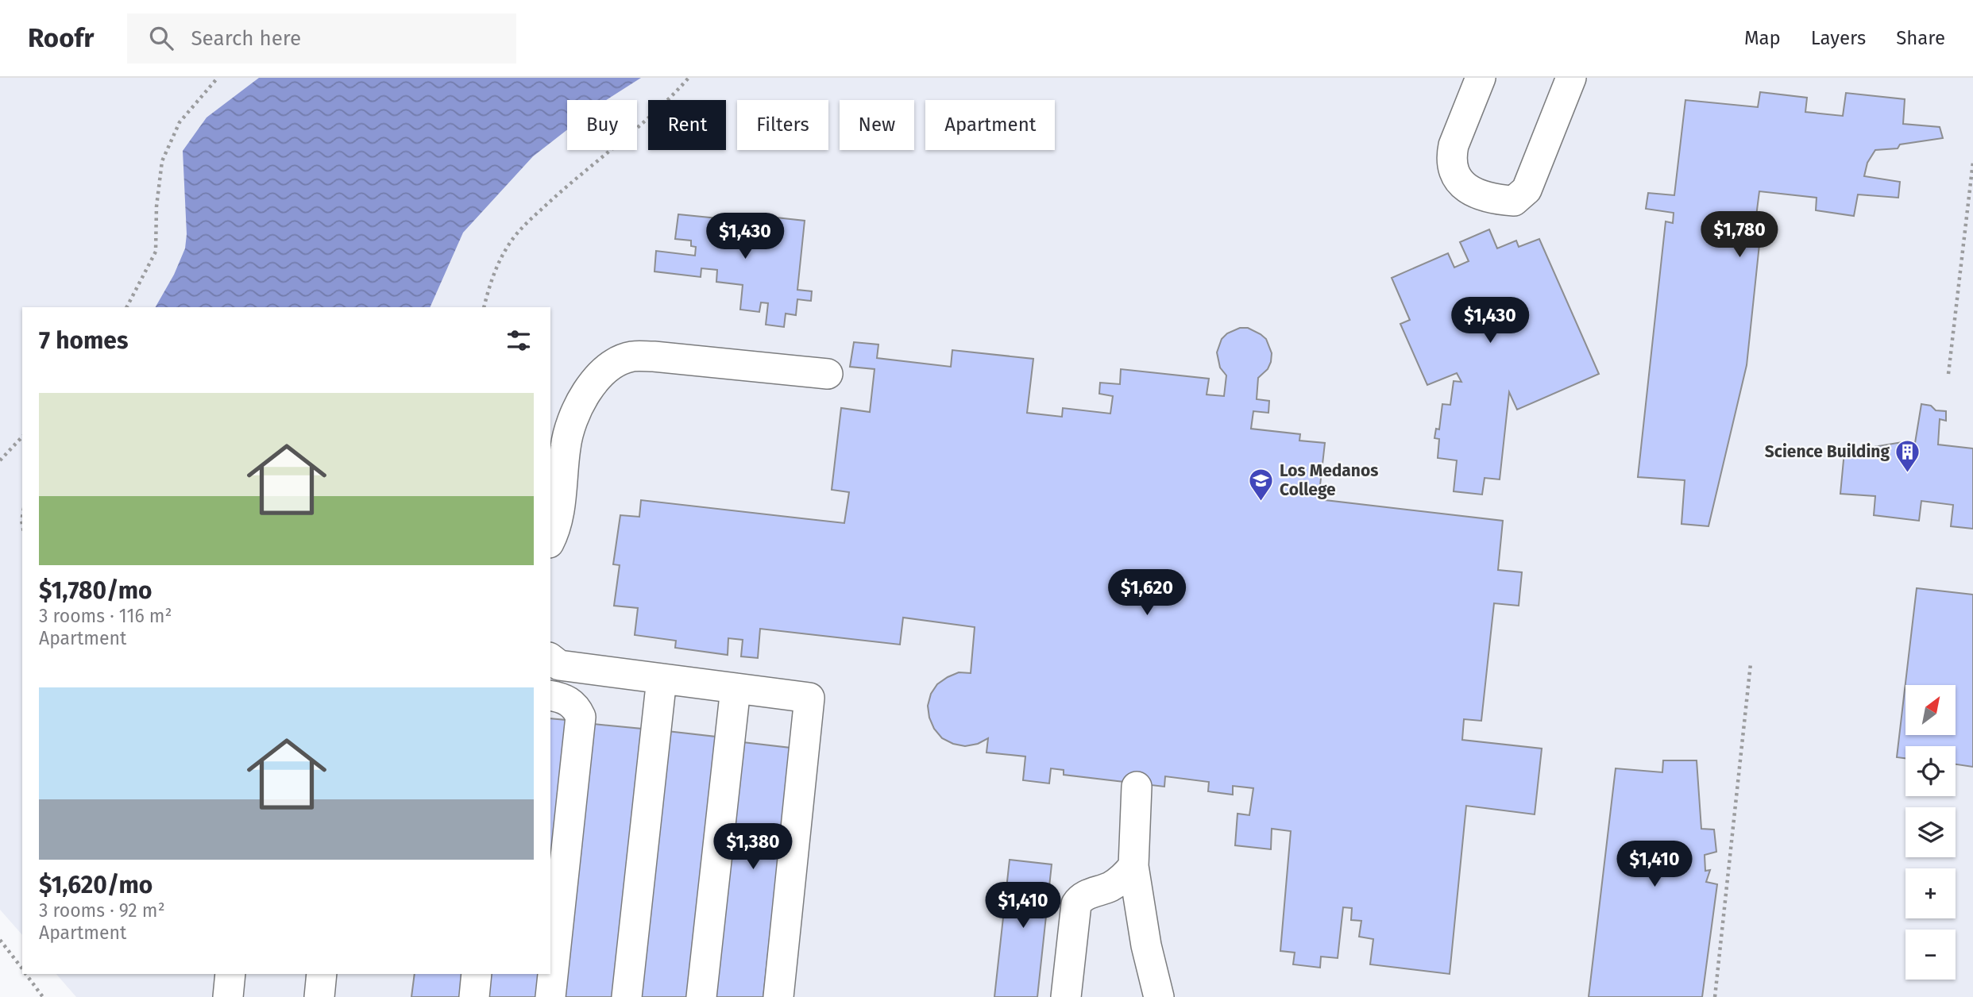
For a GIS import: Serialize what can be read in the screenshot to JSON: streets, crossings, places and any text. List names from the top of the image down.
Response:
{
  "places": {
    "building": ["Science Building"],
    "school or university": ["Los Medanos College"]
  },
  "north": "top right",
  "page": {
    "header": "Roofr",
    "search": "Search here",
    "nav": ["Map", "Layers", "Share"],
    "chip": [
      "Buy",
      "Rent",
      "Filters",
      "New",
      "Apartment"
    ],
    "price": [
      "$1,780",
      "$1,430",
      "$1,430",
      "$1,620",
      "$1,380",
      "$1,410",
      "$1,410"
    ],
    "heading": "7 homes",
    "list": [
      {
        "name": "$1,780/mo",
        "note": "3 rooms · 116 m² · Apartment"
      },
      {
        "name": "$1,620/mo",
        "note": "3 rooms · 92 m² · Apartment"
      }
    ],
    "map_buttons": ["+", "−"]
  }
}
